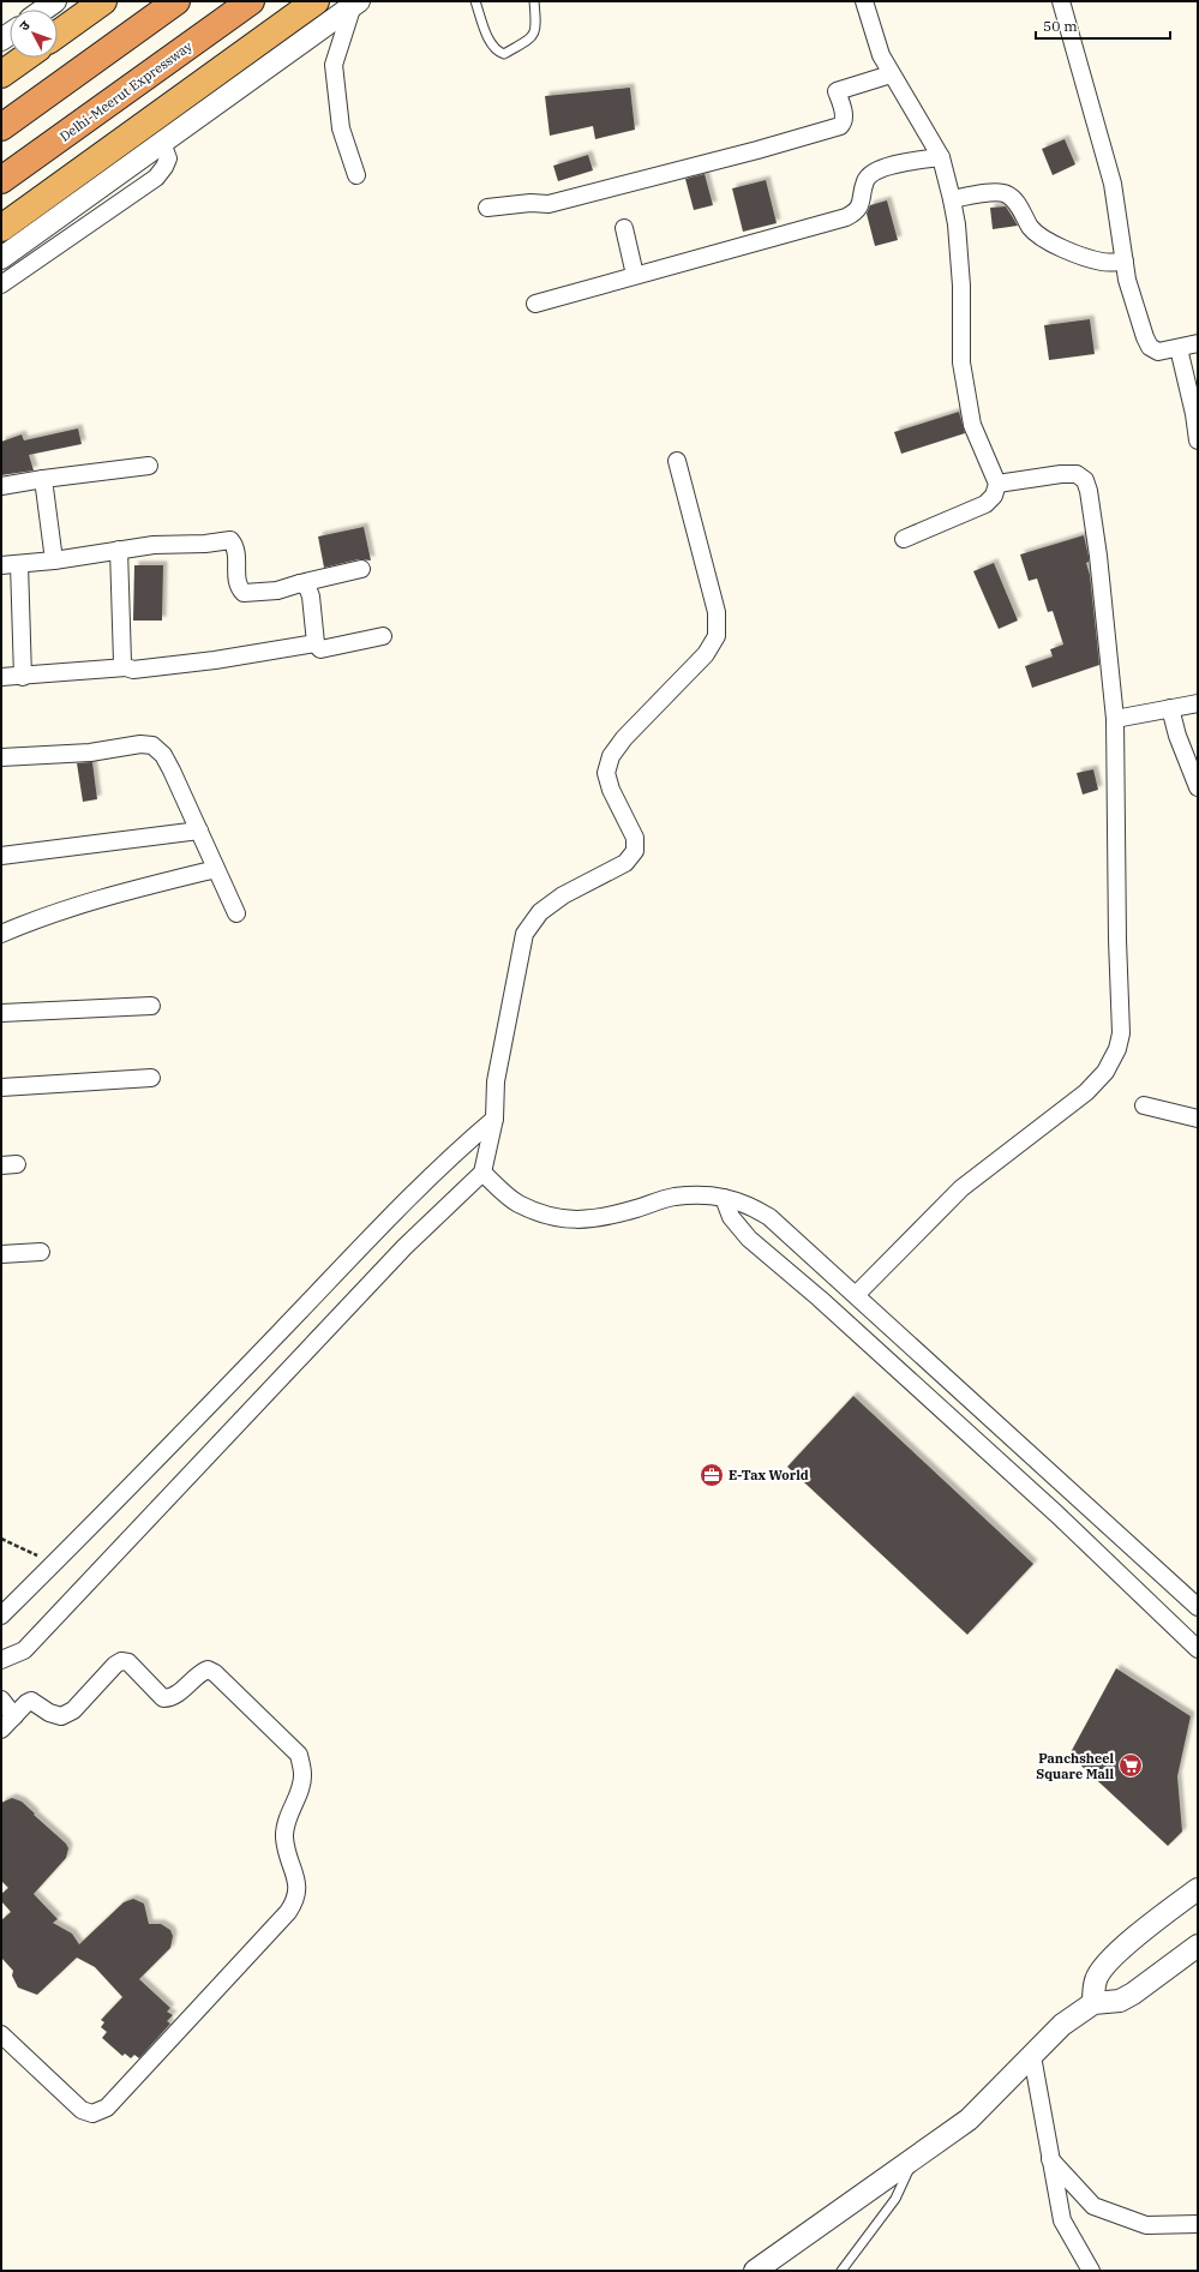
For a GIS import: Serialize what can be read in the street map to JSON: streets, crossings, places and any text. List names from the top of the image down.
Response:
{
  "streets": {
    "highway": ["Delhi-Meerut Expressway"]
  },
  "places": {
    "office": ["E-Tax World"],
    "supermarket": ["Panchsheel Square Mall"]
  },
  "scale_bar": "50 m",
  "north": "top left"
}
